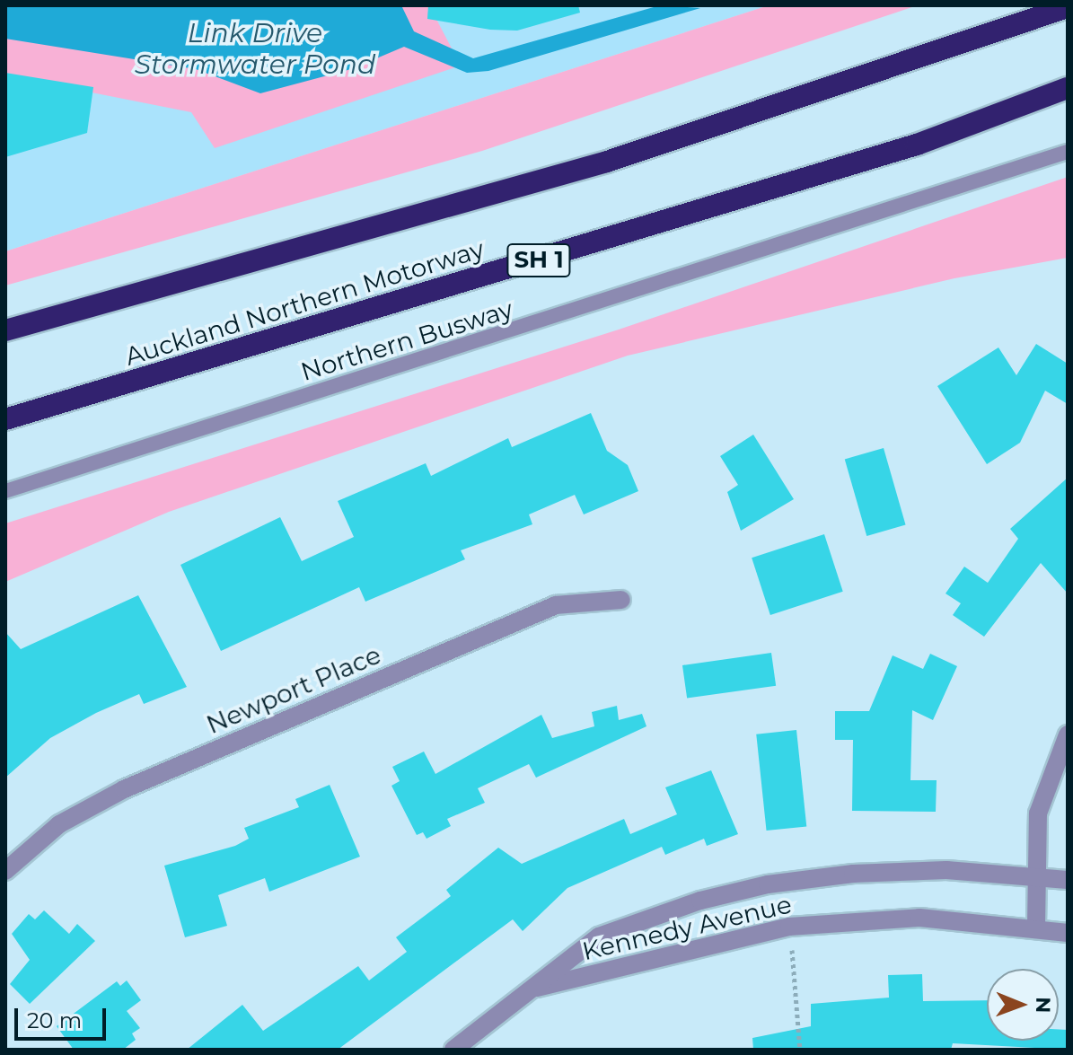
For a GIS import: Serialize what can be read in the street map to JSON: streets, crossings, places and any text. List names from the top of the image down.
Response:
{
  "streets": {
    "highway": ["SH 1", "Auckland Northern Motorway"],
    "street": ["Newport Place", "Kennedy Avenue"],
    "lane": ["Northern Busway"]
  },
  "water": ["Link Drive Stormwater Pond"],
  "scale_bar": "20 m",
  "north": "right"
}
